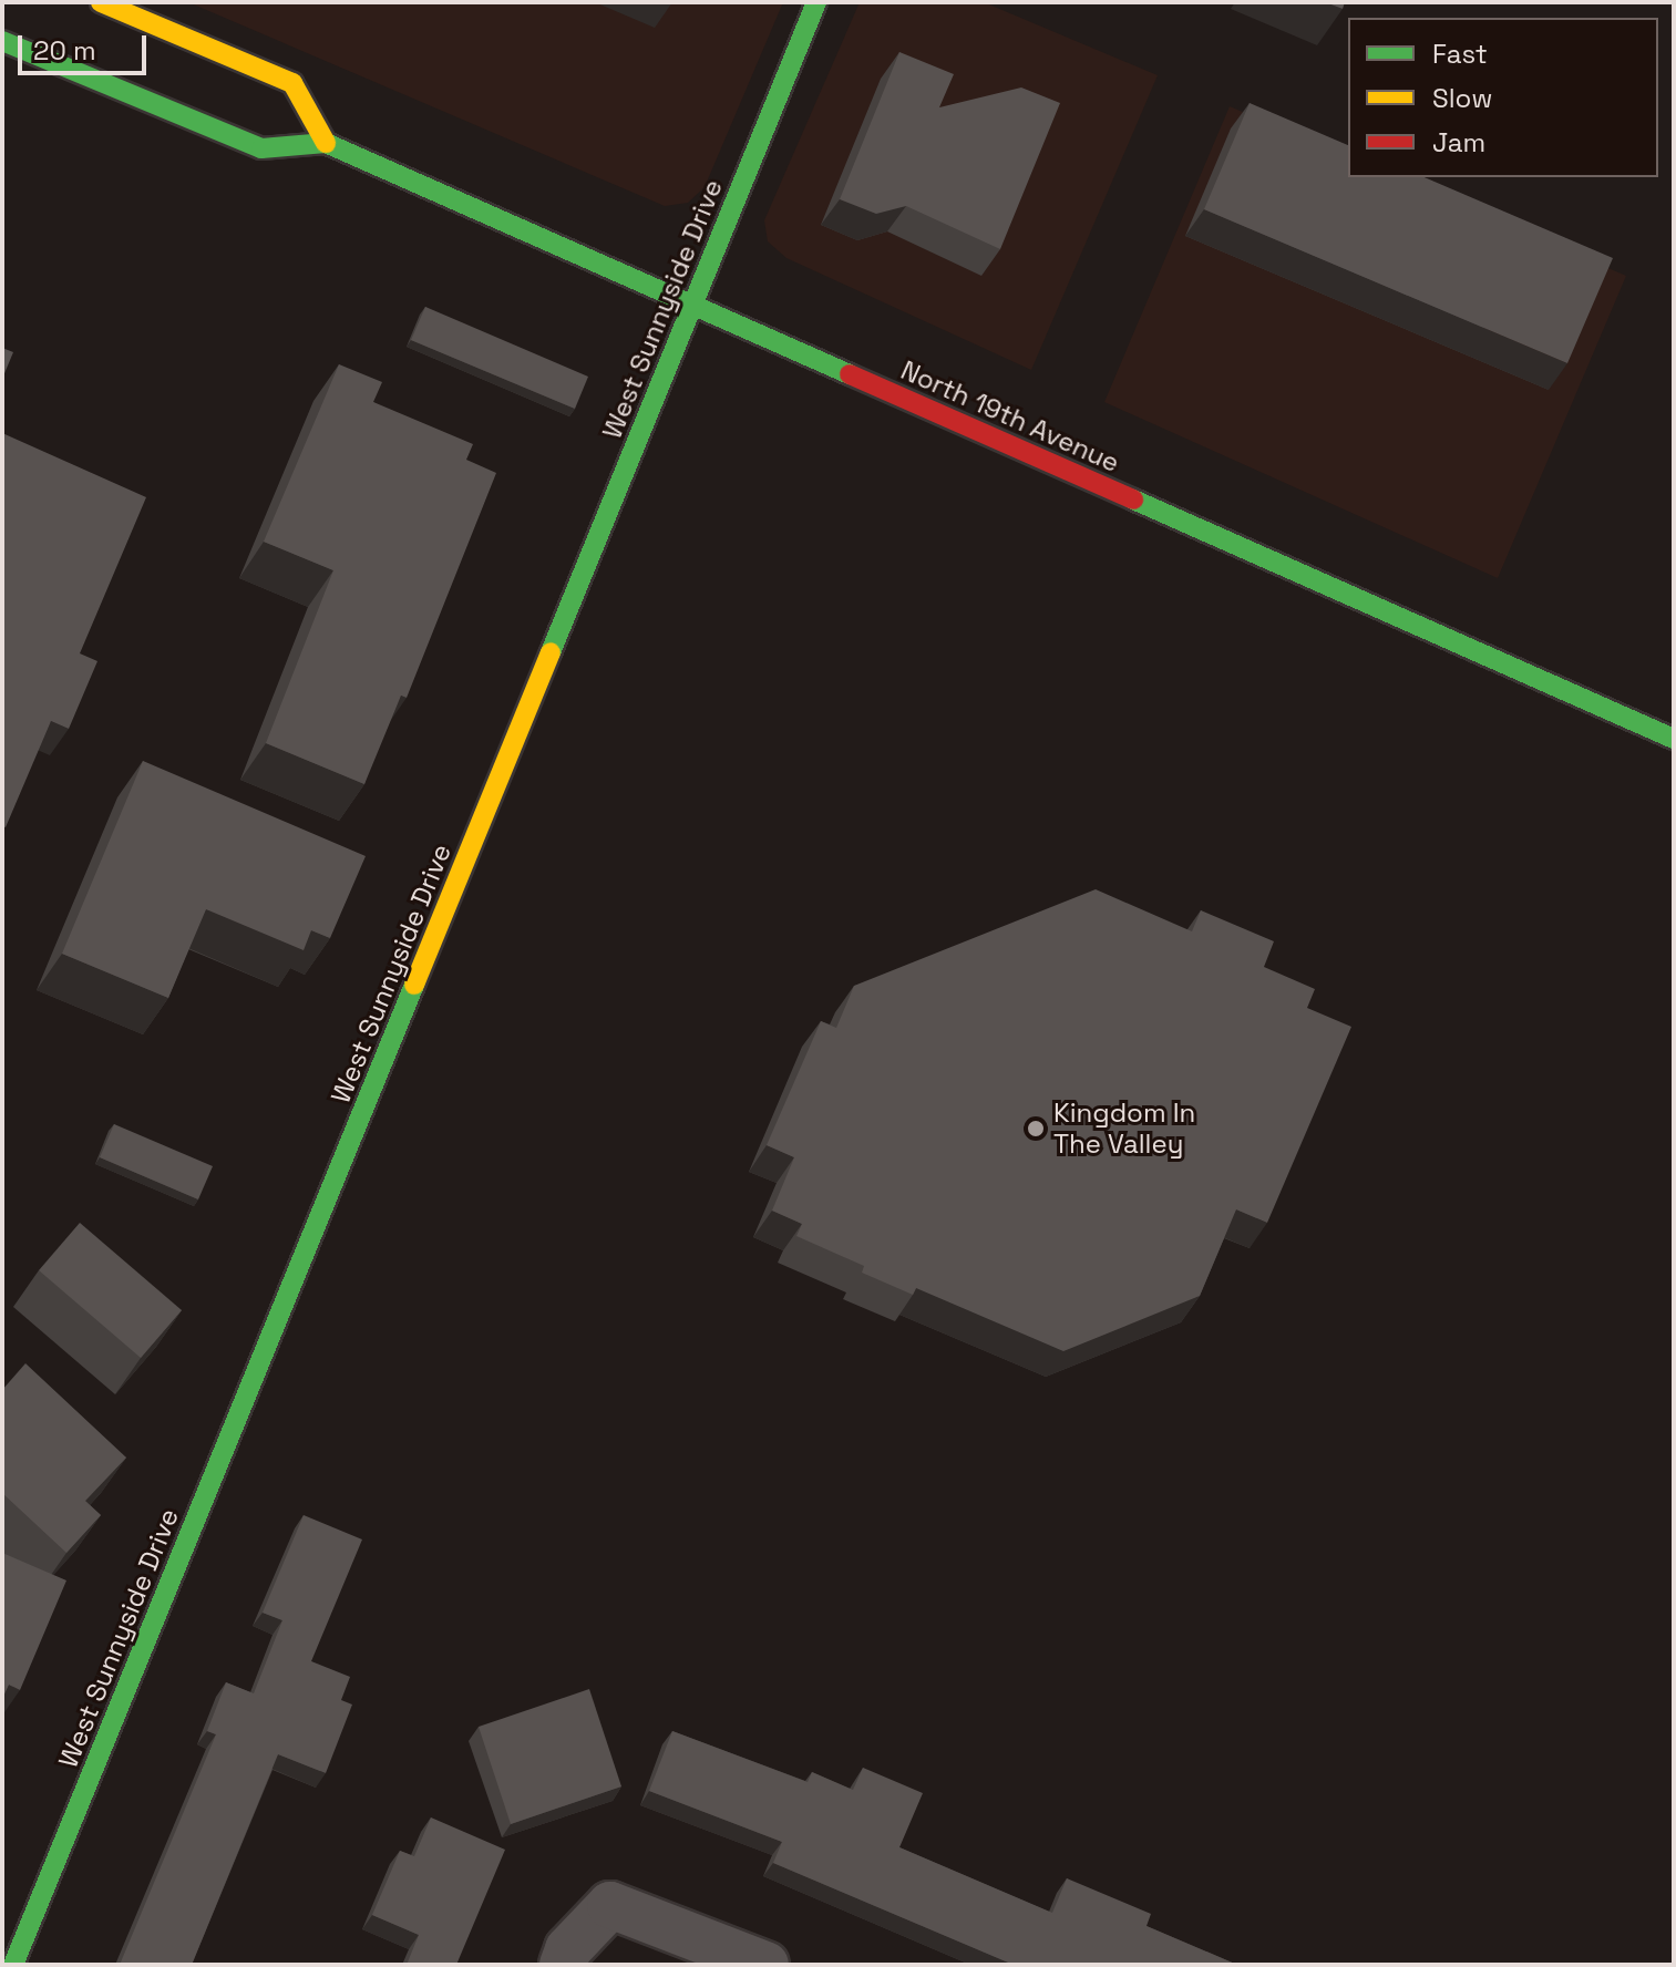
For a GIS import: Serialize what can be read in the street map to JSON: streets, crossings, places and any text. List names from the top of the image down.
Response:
{
  "streets": {
    "street": ["West Sunnyside Drive", "North 19th Avenue"]
  },
  "crossings": [
    ["West Sunnyside Drive", "North 19th Avenue"]
  ],
  "places": ["Kingdom In The Valley"],
  "legend": ["Fast", "Slow", "Jam"],
  "scale_bar": "20 m"
}
